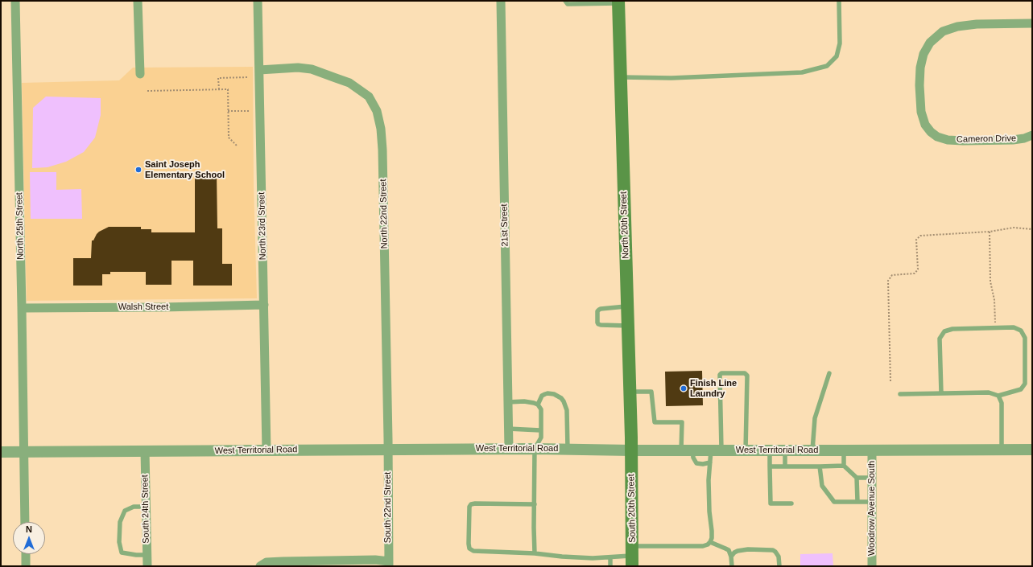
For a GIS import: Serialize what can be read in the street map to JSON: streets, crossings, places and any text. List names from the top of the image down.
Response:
{
  "streets": {
    "main road": ["North 20th Street", "South 20th Street"],
    "street": [
      "Cameron Drive",
      "North 22nd Street",
      "21st Street",
      "North 25th Street",
      "North 23rd Street",
      "Walsh Street",
      "West Territorial Road",
      "South 22nd Street",
      "Woodrow Avenue South",
      "South 24th Street"
    ]
  },
  "crossings": [
    ["North 22nd Street", "North 23rd Street"],
    ["North 22nd Street", "West Territorial Road"],
    ["North 22nd Street", "South 22nd Street"],
    ["21st Street", "West Territorial Road"],
    ["North 20th Street", "West Territorial Road"],
    ["North 20th Street", "South 20th Street"],
    ["North 25th Street", "Walsh Street"],
    ["North 25th Street", "West Territorial Road"],
    ["North 23rd Street", "Walsh Street"],
    ["North 23rd Street", "West Territorial Road"],
    ["West Territorial Road", "South 22nd Street"],
    ["West Territorial Road", "South 20th Street"],
    ["West Territorial Road", "Woodrow Avenue South"],
    ["West Territorial Road", "South 24th Street"]
  ],
  "places": ["Saint Joseph Elementary School", "Finish Line Laundry"],
  "north": "top"
}
